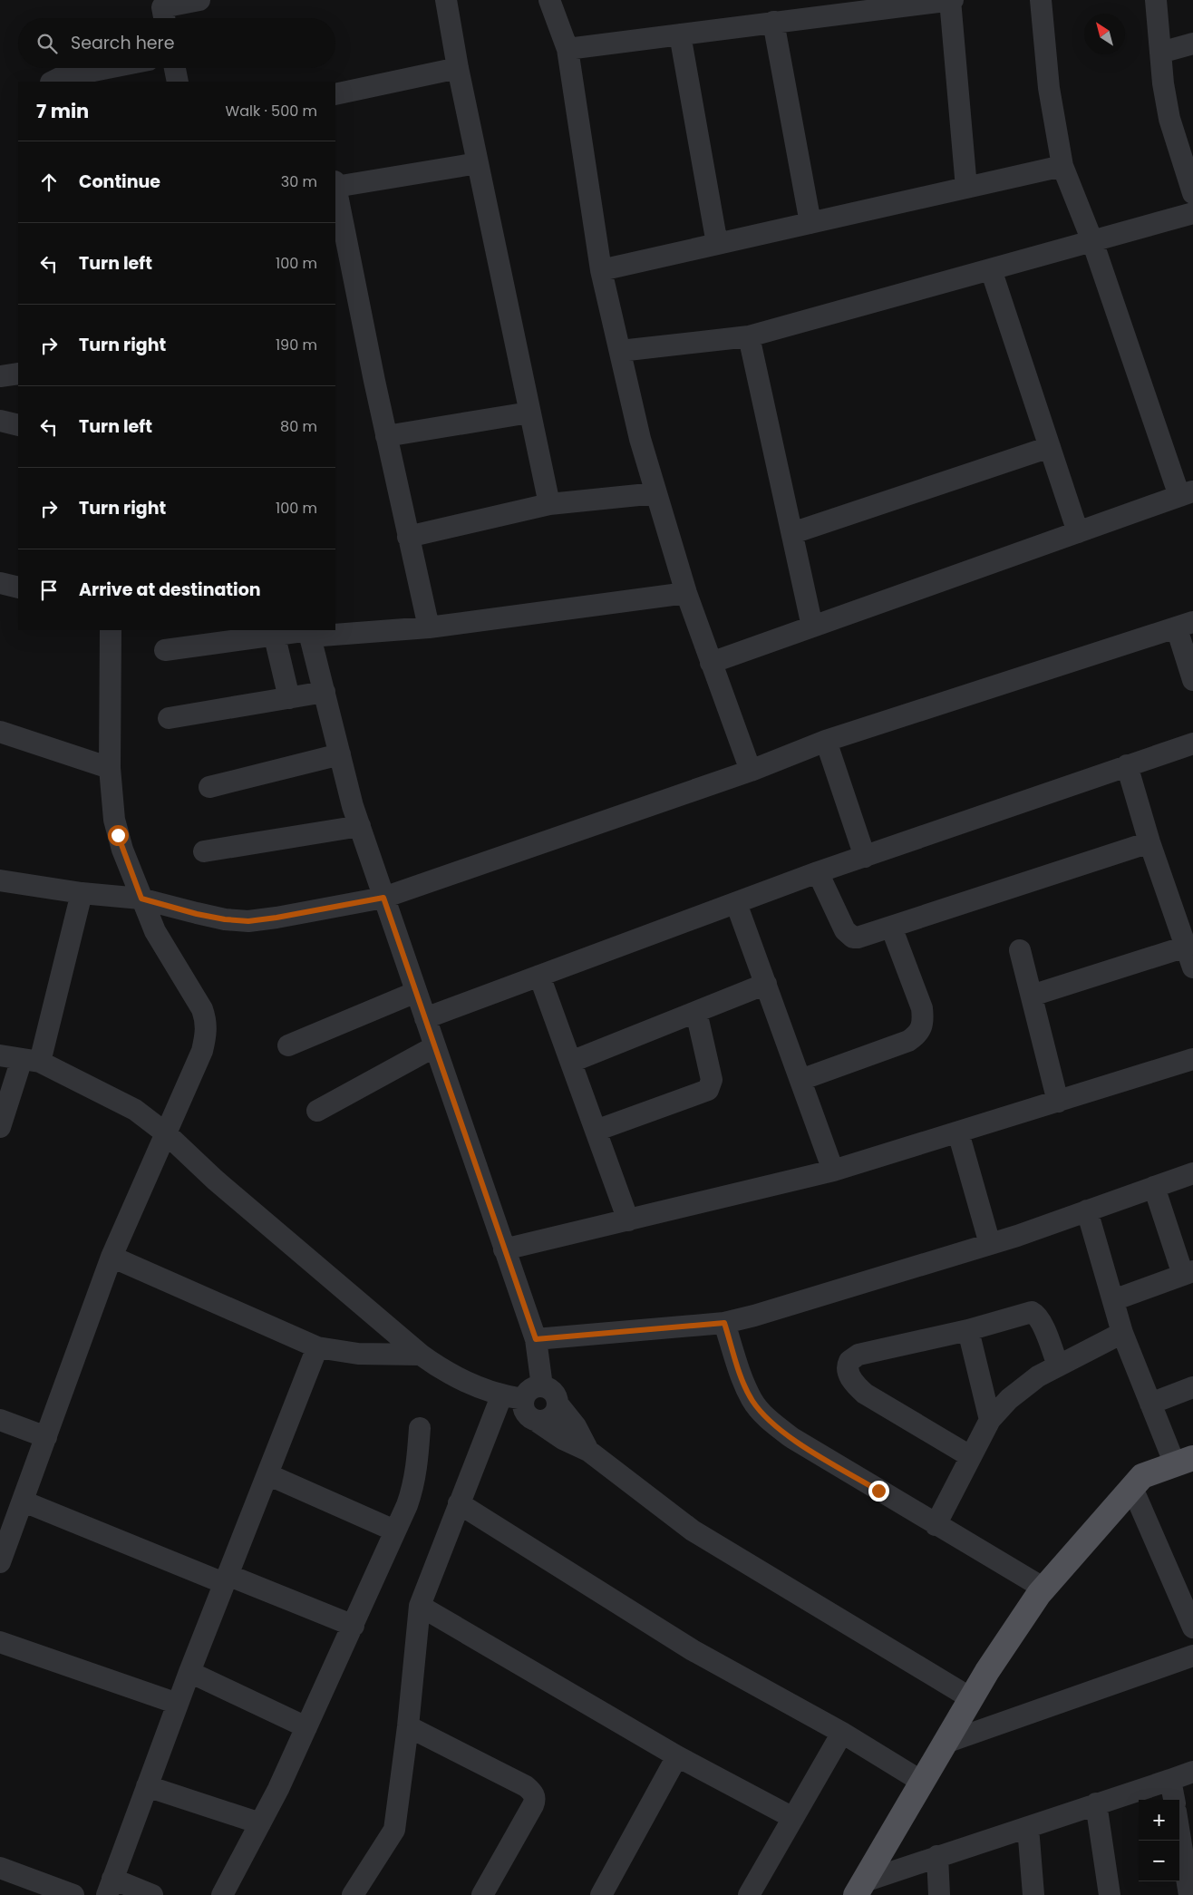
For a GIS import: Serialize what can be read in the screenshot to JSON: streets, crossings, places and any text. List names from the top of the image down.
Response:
{
  "north": "top left",
  "page": {
    "search": "Search here",
    "heading": ["7 min", "Walk · 500 m"],
    "list": [
      ["Continue", "30 m"],
      ["Turn left", "100 m"],
      ["Turn right", "190 m"],
      ["Turn left", "80 m"],
      ["Turn right", "100 m"],
      "Arrive at destination"
    ],
    "map_buttons": ["+", "−"]
  }
}
